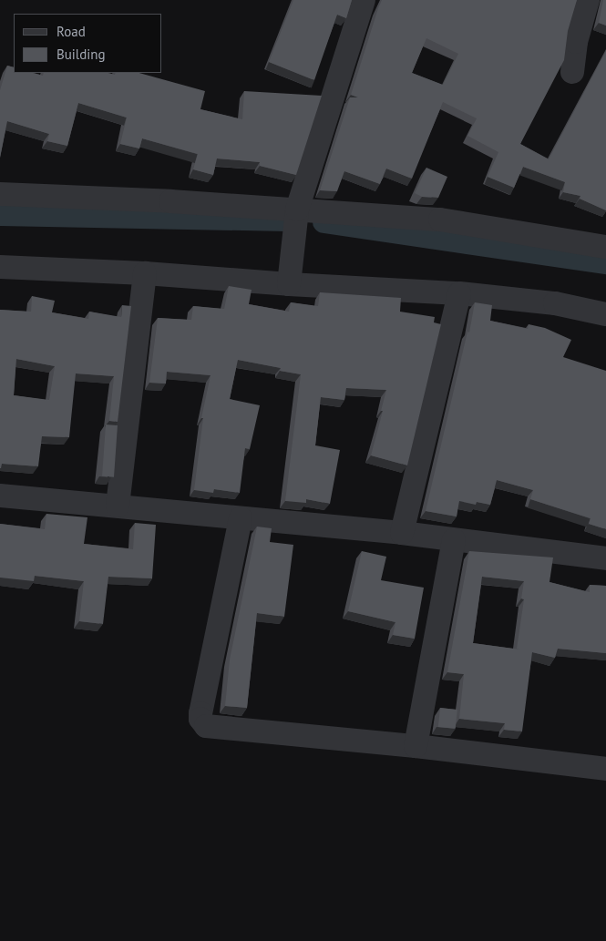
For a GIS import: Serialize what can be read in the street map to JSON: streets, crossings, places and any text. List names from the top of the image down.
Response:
{
  "legend": ["Road", "Building"]
}
